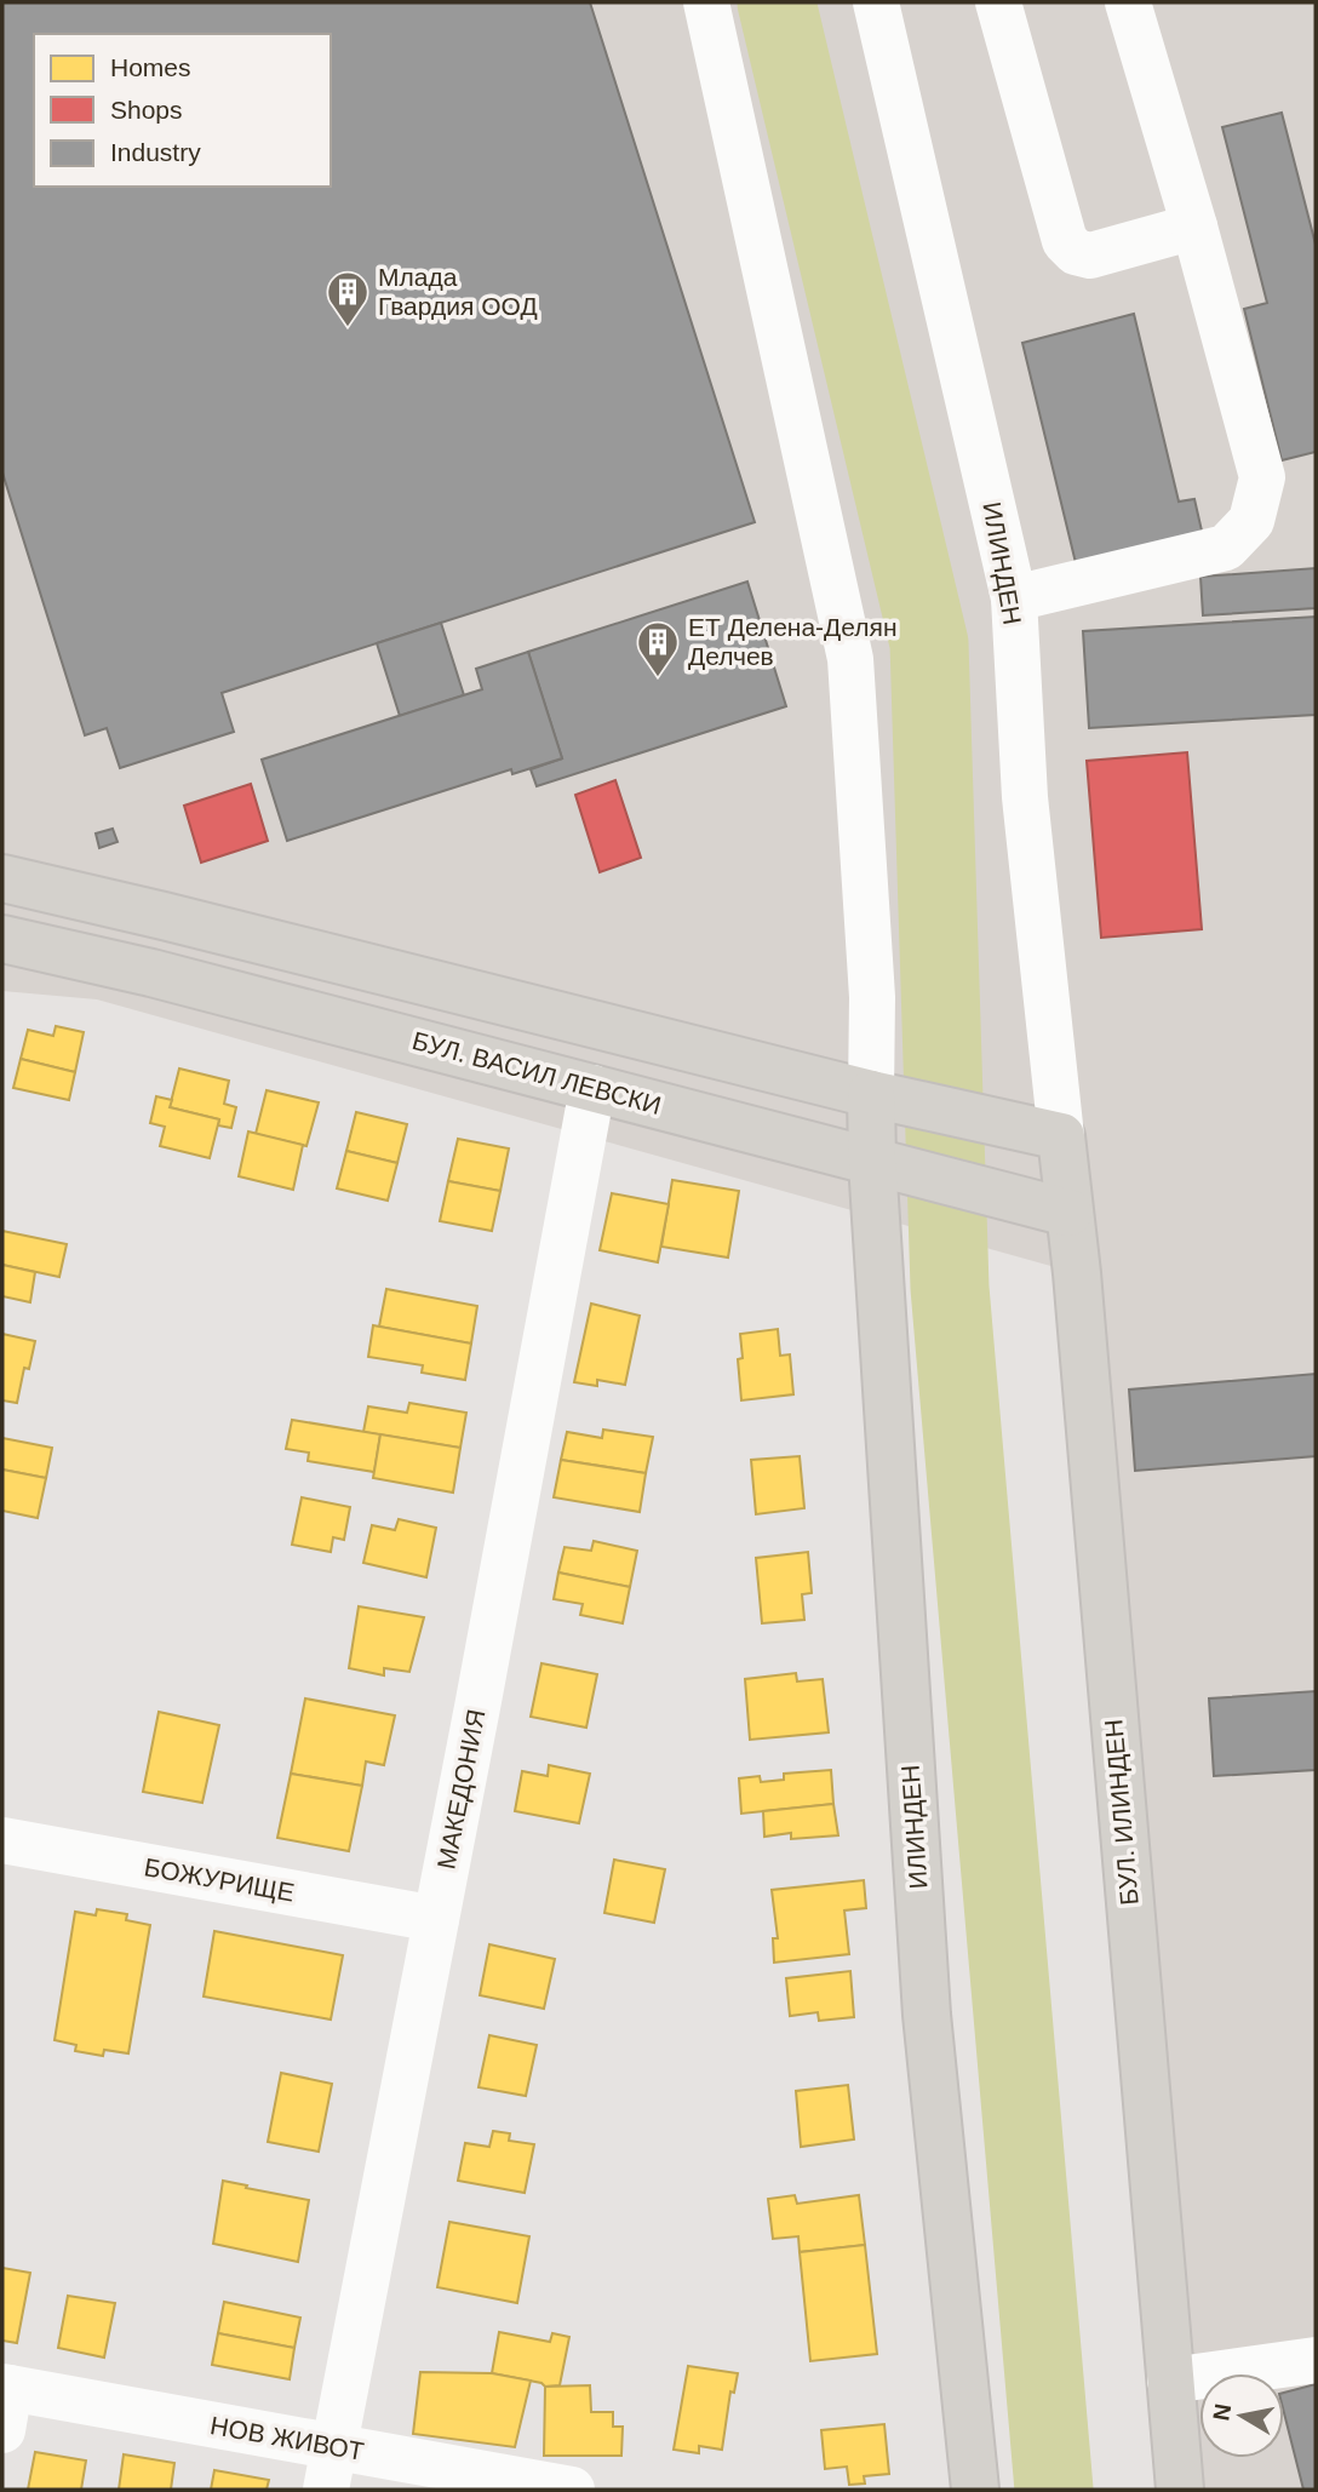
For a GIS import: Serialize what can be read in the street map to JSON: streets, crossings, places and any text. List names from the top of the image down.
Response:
{
  "streets": {
    "main road": ["ИЛИНДЕН", "БУЛ. ВАСИЛ ЛЕВСКИ", "БУЛ. ИЛИНДЕН"],
    "street": ["МАКЕДОНИЯ", "БОЖУРИЩЕ", "НОВ ЖИВОТ"]
  },
  "crossings": [
    ["ИЛИНДЕН", "БУЛ. ВАСИЛ ЛЕВСКИ"],
    ["ИЛИНДЕН", "БУЛ. ИЛИНДЕН"],
    ["БУЛ. ВАСИЛ ЛЕВСКИ", "МАКЕДОНИЯ"],
    ["БУЛ. ВАСИЛ ЛЕВСКИ", "БУЛ. ИЛИНДЕН"],
    ["МАКЕДОНИЯ", "БОЖУРИЩЕ"],
    ["МАКЕДОНИЯ", "НОВ ЖИВОТ"]
  ],
  "places": {
    "building": ["Млада Гвардия ООД", "ЕТ Делена-Делян Делчев"]
  },
  "legend": ["Homes", "Shops", "Industry"],
  "north": "left"
}
